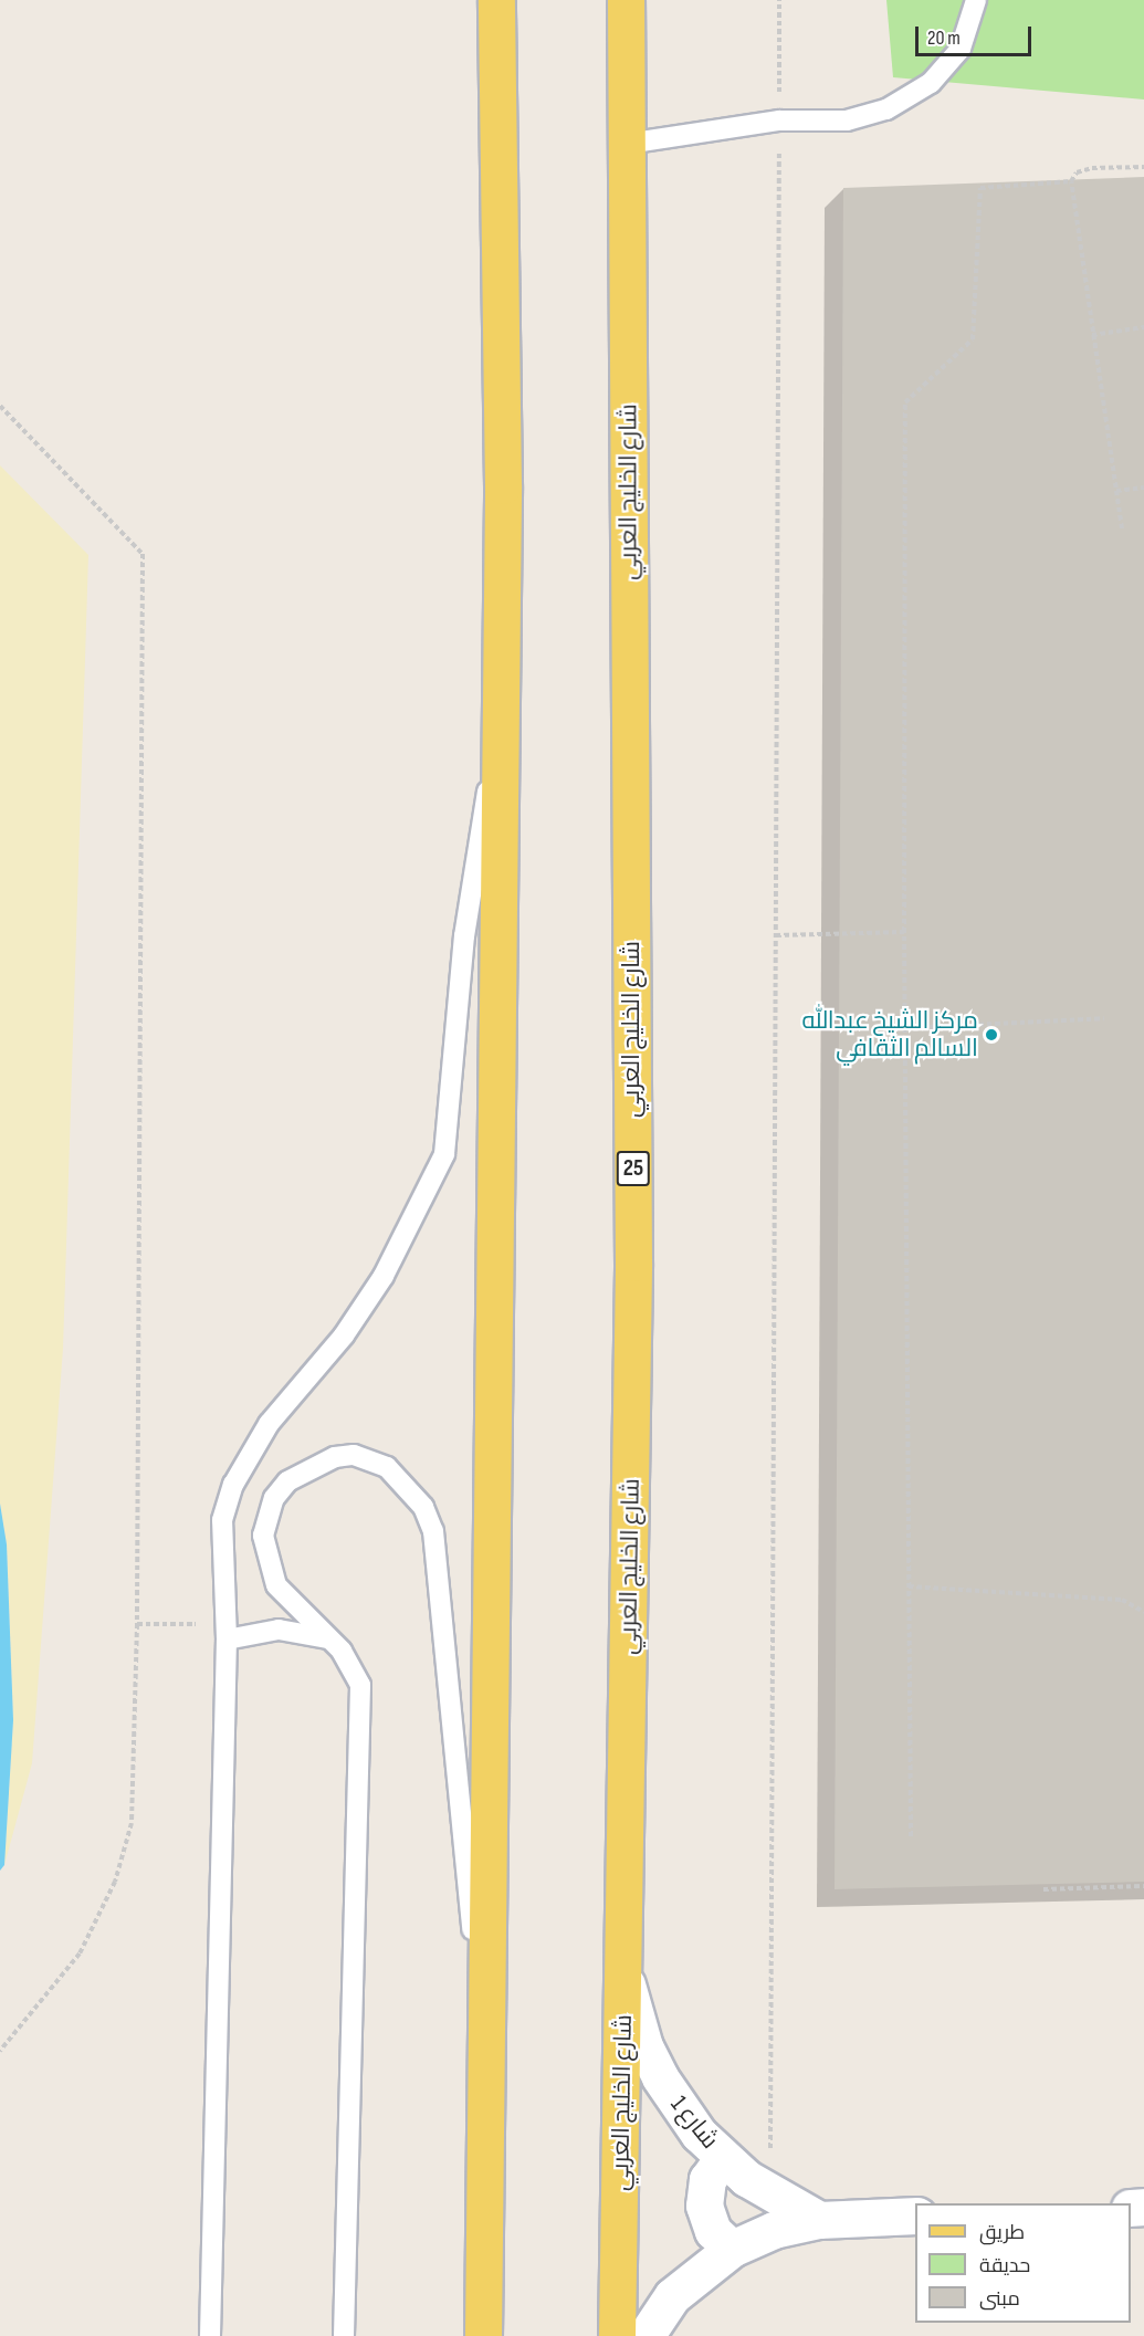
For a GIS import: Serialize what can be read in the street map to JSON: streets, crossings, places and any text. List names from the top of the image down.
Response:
{
  "streets": {
    "main road": ["شارع الخليج العربي", "25"],
    "street": ["شارع 1"]
  },
  "crossings": [
    ["شارع الخليج العربي", "شارع 1"]
  ],
  "places": ["مركز الشيخ عبدالله السالم الثقافي"],
  "legend": ["طريق", "حديقة", "مبنى"],
  "scale_bar": "20 m"
}
